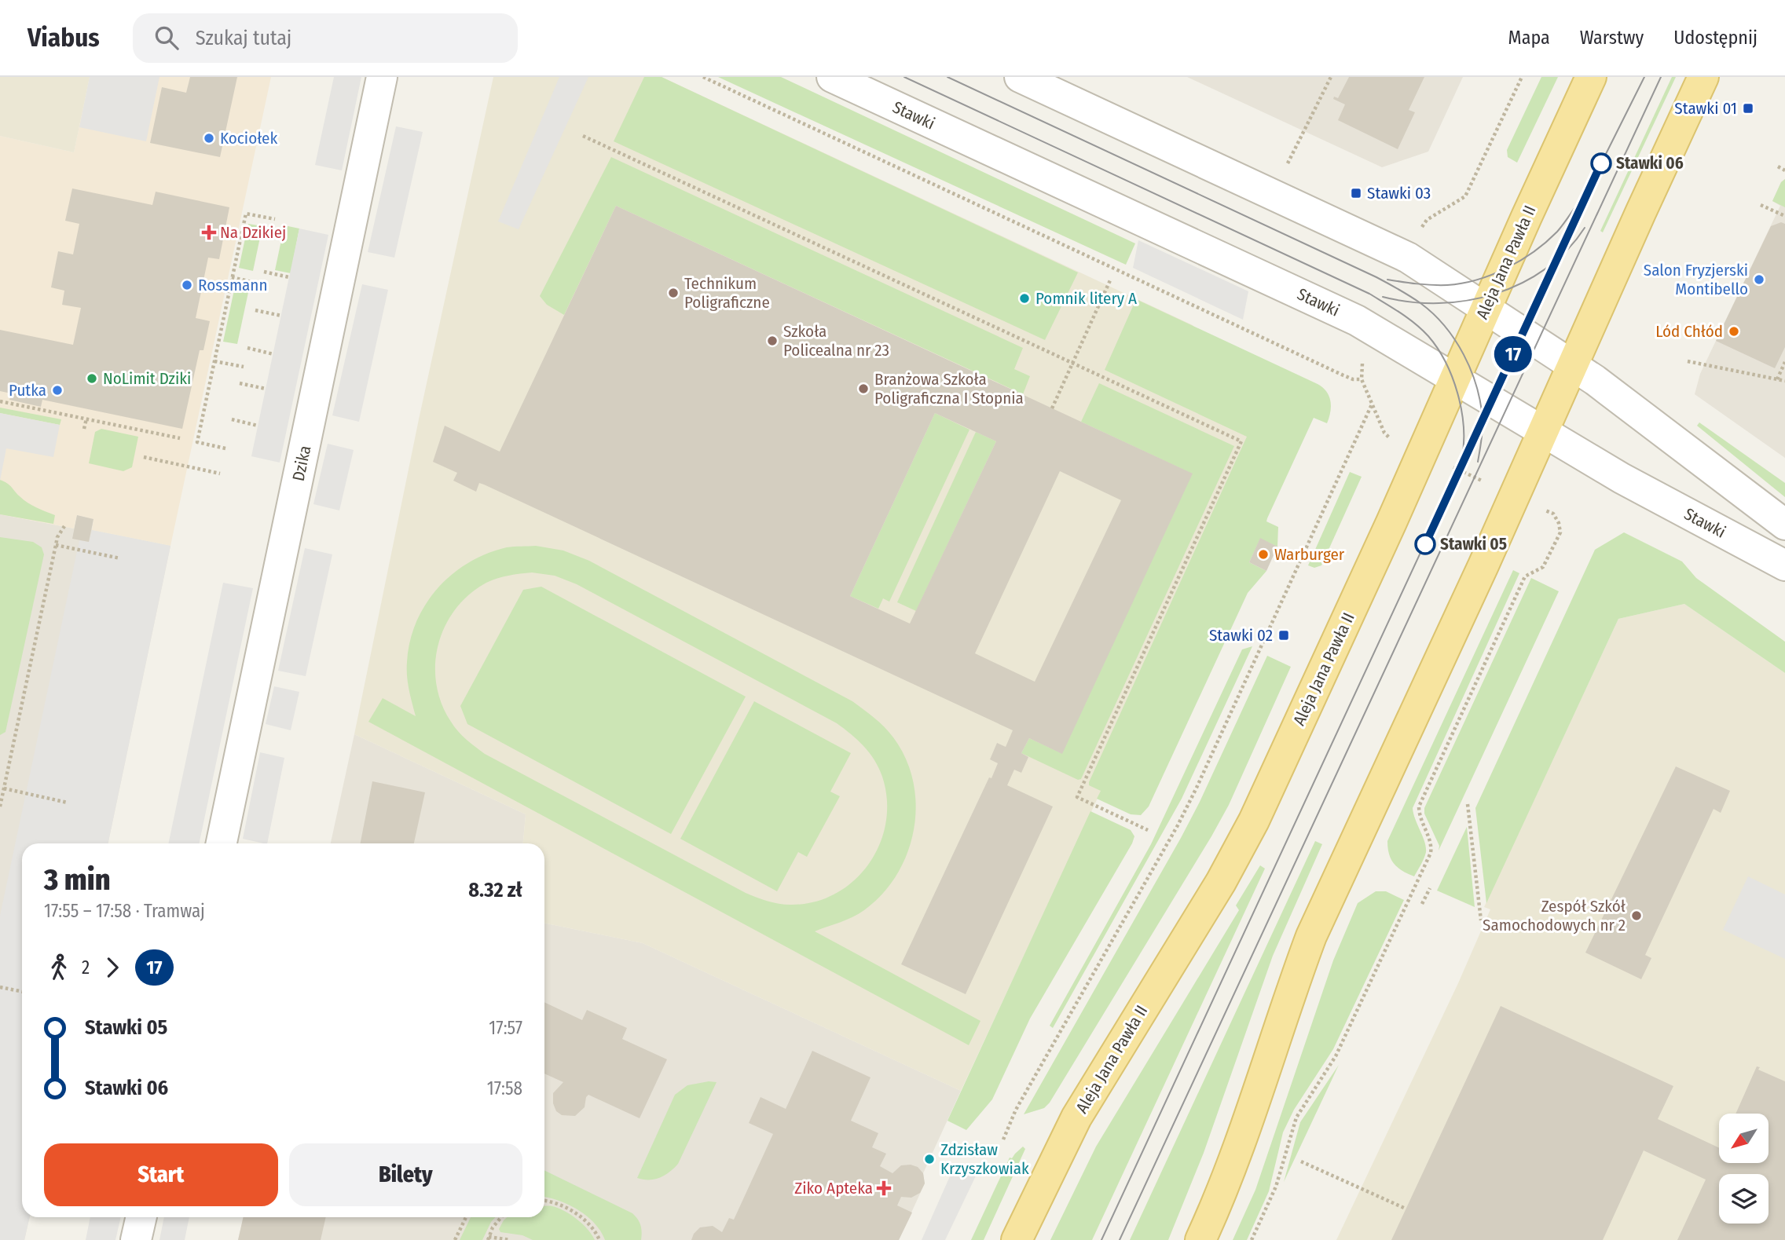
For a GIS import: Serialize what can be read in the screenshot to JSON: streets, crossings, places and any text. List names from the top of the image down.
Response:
{
  "streets": {
    "main road": ["Aleja Jana Pawła II"],
    "street": ["Stawki", "Dzika"]
  },
  "crossings": [
    ["Stawki", "Aleja Jana Pawła II"]
  ],
  "places": {
    "transit": ["Stawki 01", "Stawki 03", "Stawki 02"],
    "other": [
      "Kociołek",
      "Stawki 06",
      "Salon Fryzjerski Montibello",
      "Rossmann",
      "Technikum Poligraficzne",
      "Pomnik litery A",
      "Lód Chłód",
      "Szkoła Policealna nr 23",
      "NoLimit Dziki",
      "Branżowa Szkoła Poligraficzna I Stopnia",
      "Putka",
      "Stawki 05",
      "Warburger",
      "Zespół Szkół Samochodowych nr 2",
      "Zdzisław Krzyszkowiak"
    ],
    "health": ["Na Dzikiej", "Ziko Apteka"]
  },
  "lines": ["tram line 17"],
  "north": "bottom left",
  "page": {
    "header": "Viabus",
    "search": "Szukaj tutaj",
    "nav": ["Mapa", "Warstwy", "Udostępnij"],
    "on_map": "17",
    "heading": ["3 min", "17:55 – 17:58 · Tramwaj", "8.32 zł"],
    "legs": ["2", "17"],
    "list": [
      {
        "name": "Stawki 05",
        "value": "17:57"
      },
      {
        "name": "Stawki 06",
        "value": "17:58"
      }
    ],
    "buttons": ["Start", "Bilety"]
  }
}
